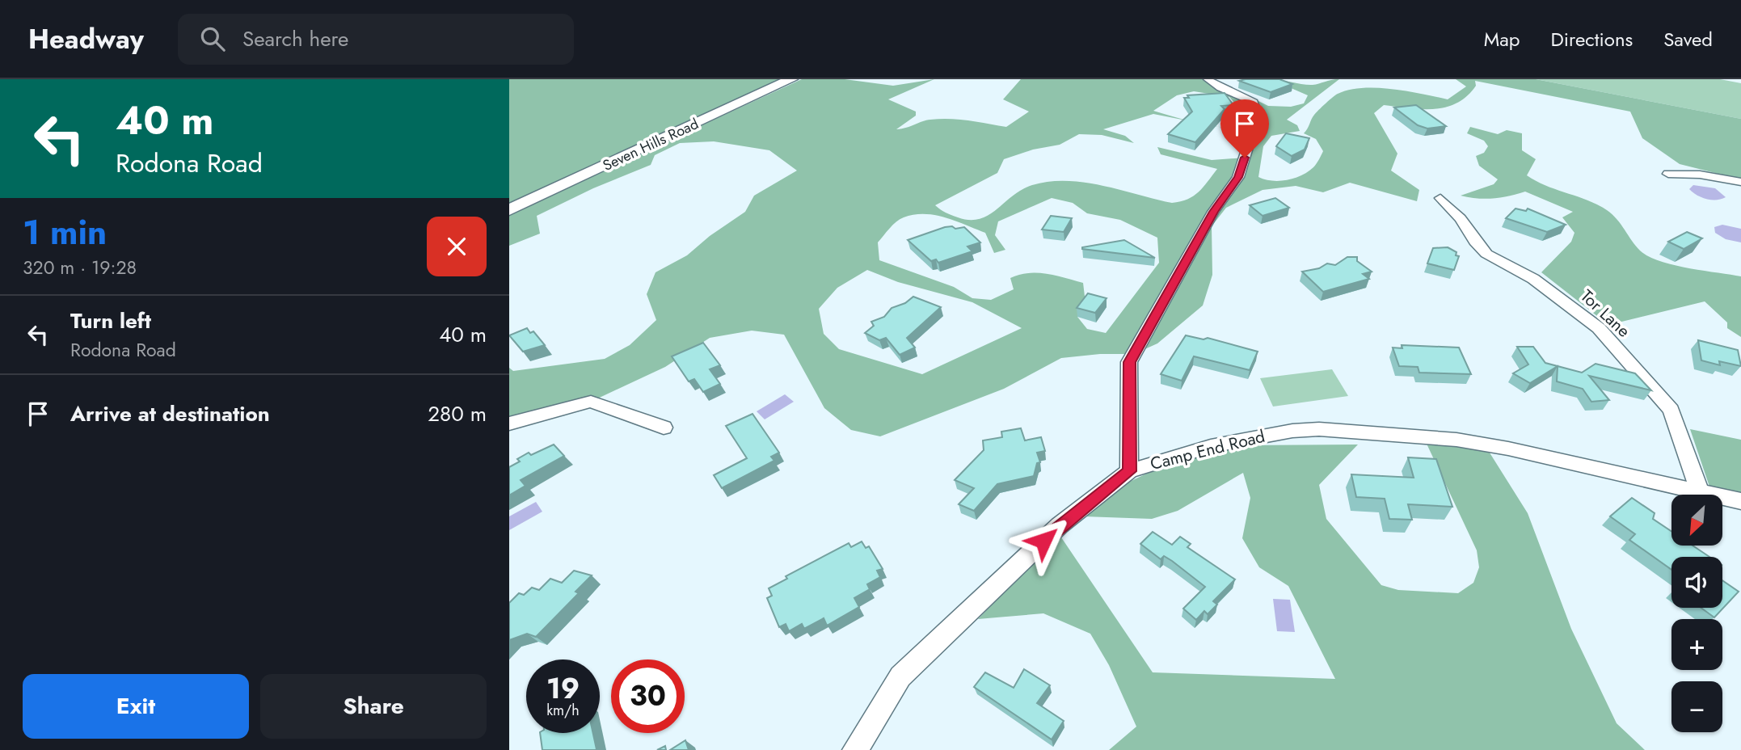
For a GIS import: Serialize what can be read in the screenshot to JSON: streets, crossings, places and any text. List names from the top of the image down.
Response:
{
  "streets": {
    "main road": ["Seven Hills Road"],
    "street": ["Tor Lane", "Camp End Road"]
  },
  "crossings": [
    ["Tor Lane", "Camp End Road"]
  ],
  "north": "bottom left",
  "page": {
    "header": "Headway",
    "search": "Search here",
    "nav": ["Map", "Directions", "Saved"],
    "turn": ["40 m", "Rodona Road"],
    "heading": ["1 min", "320 m · 19:28"],
    "list": [
      {
        "name": "Turn left",
        "note": "Rodona Road",
        "value": "40 m"
      },
      {
        "name": "Arrive at destination",
        "value": "280 m"
      }
    ],
    "map_buttons": ["+", "−"],
    "speed": "19 km/h",
    "limit": "30",
    "buttons": ["Exit", "Share"]
  }
}
